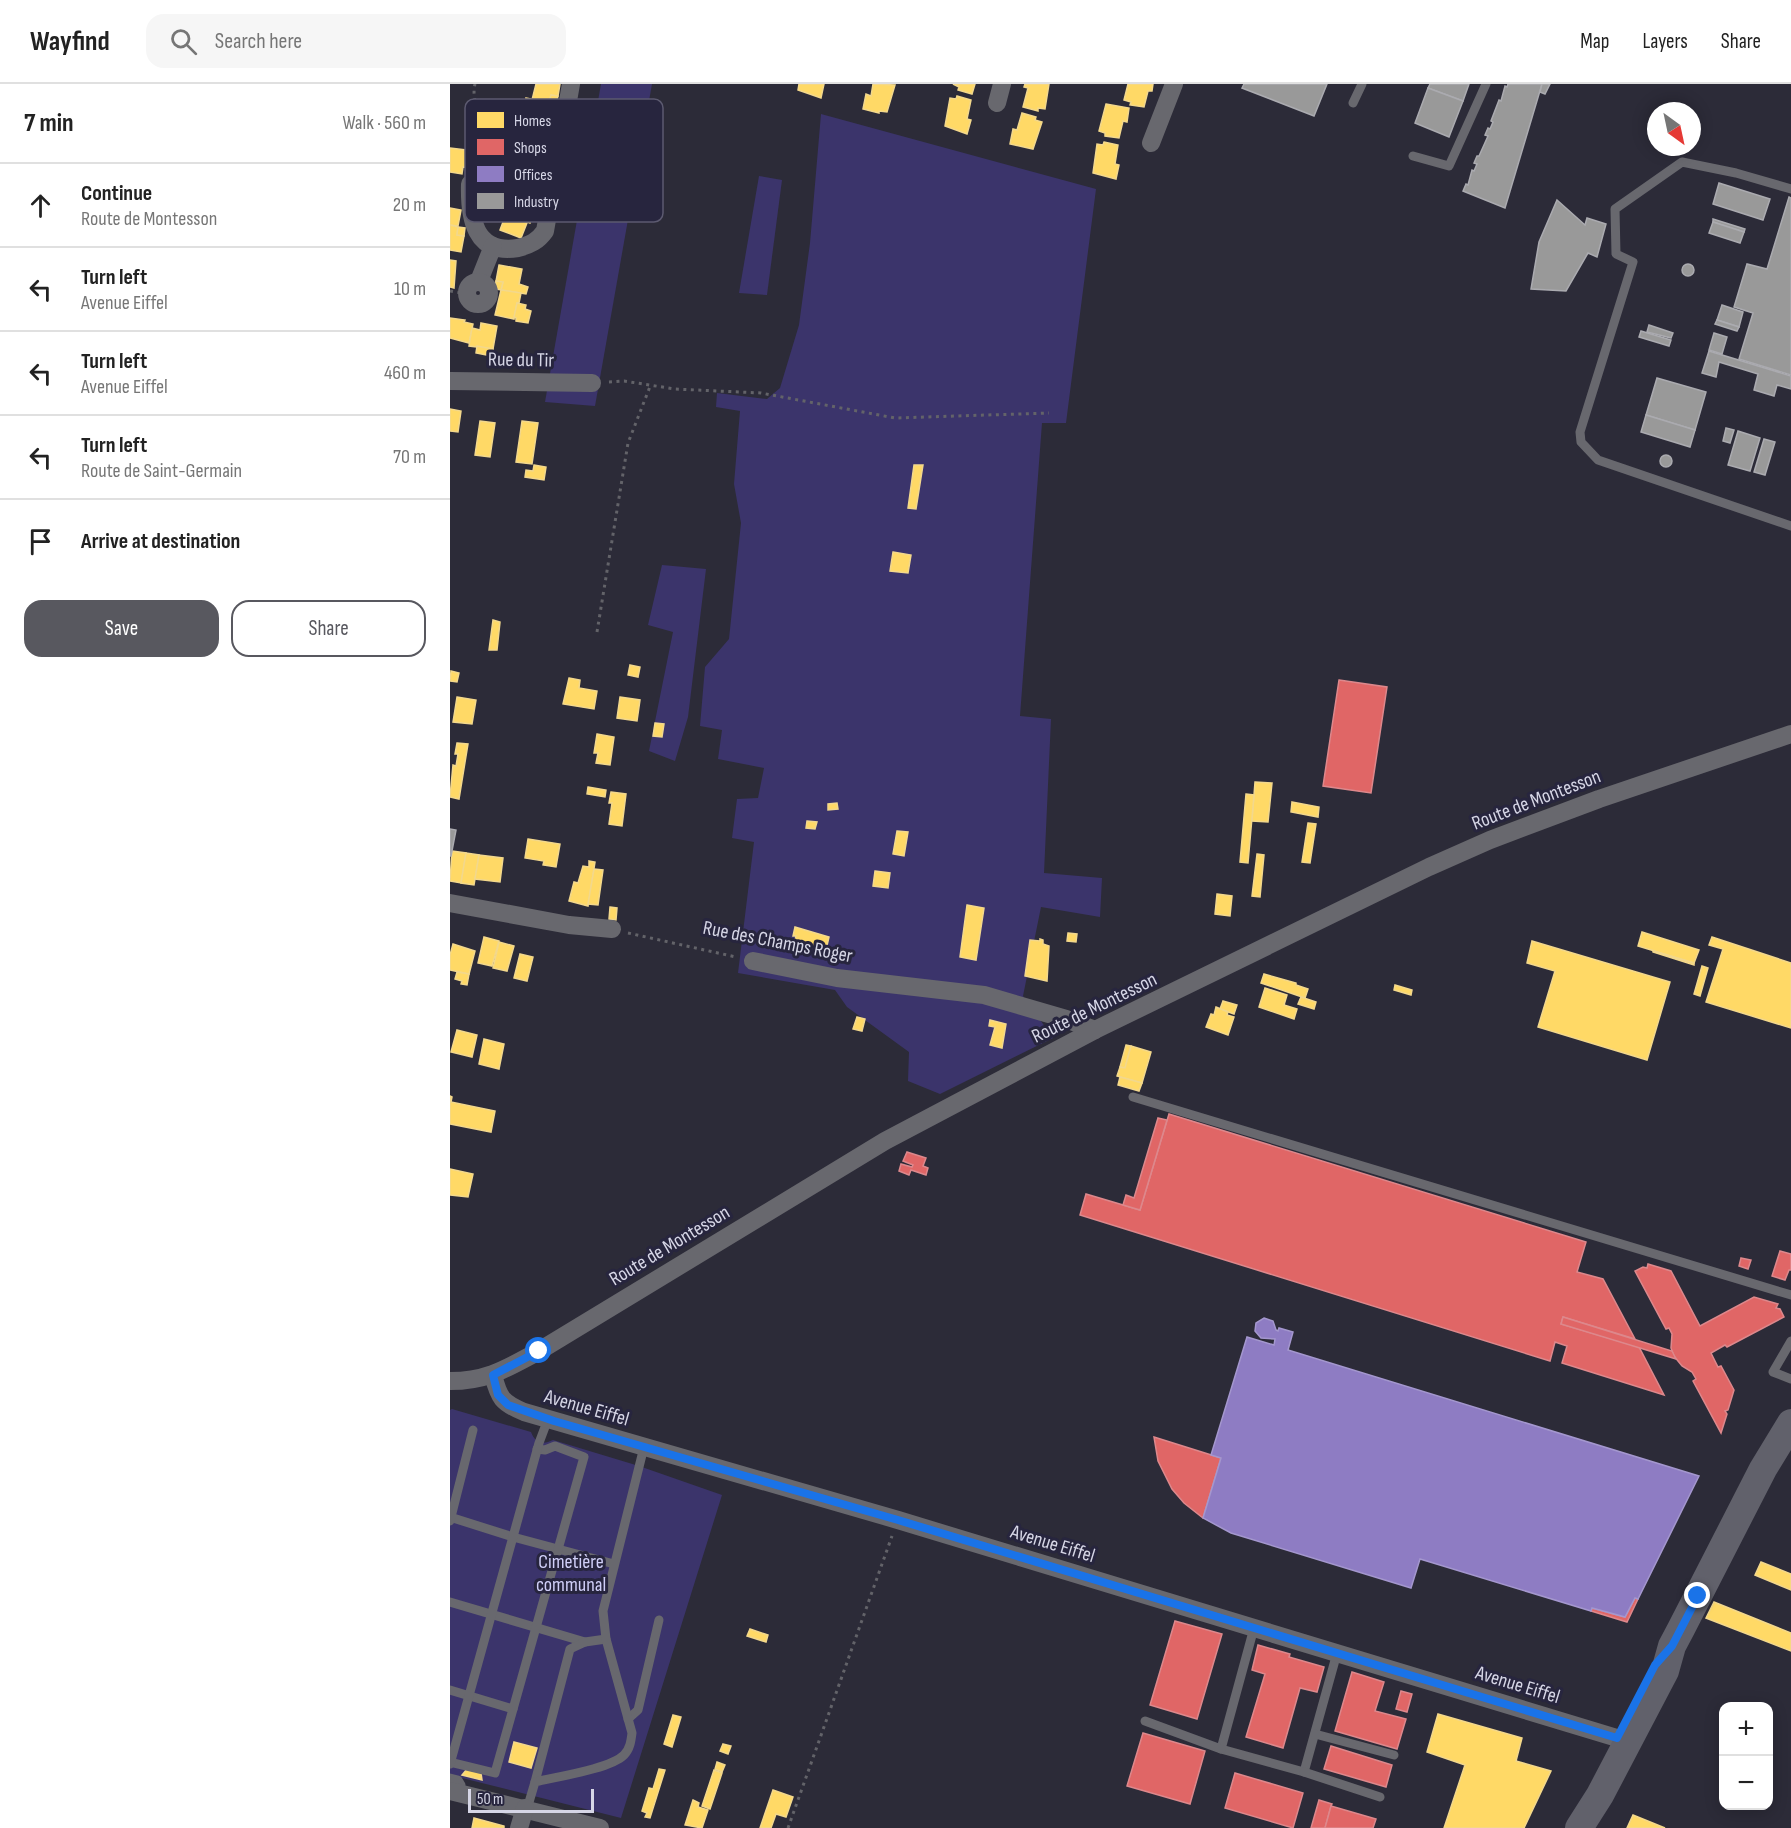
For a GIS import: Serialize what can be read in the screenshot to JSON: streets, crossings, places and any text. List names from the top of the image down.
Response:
{
  "streets": {
    "street": [
      "Rue du Tir",
      "Route de Montesson",
      "Rue des Champs Roger",
      "Avenue Eiffel"
    ]
  },
  "crossings": [
    ["Route de Montesson", "Rue des Champs Roger"],
    ["Route de Montesson", "Avenue Eiffel"]
  ],
  "parks": ["Cimetière communal"],
  "legend": [
    "Homes",
    "Shops",
    "Offices",
    "Industry"
  ],
  "scale_bar": "50 m",
  "north": "bottom right",
  "page": {
    "header": "Wayfind",
    "search": "Search here",
    "nav": ["Map", "Layers", "Share"],
    "heading": ["7 min", "Walk · 560 m"],
    "list": [
      ["Continue", "Route de Montesson", "20 m"],
      ["Turn left", "Avenue Eiffel", "10 m"],
      ["Turn left", "Avenue Eiffel", "460 m"],
      ["Turn left", "Route de Saint-Germain", "70 m"],
      "Arrive at destination"
    ],
    "buttons": ["Save", "Share"],
    "map_buttons": ["+", "−"],
    "scale": "50 m"
  }
}
